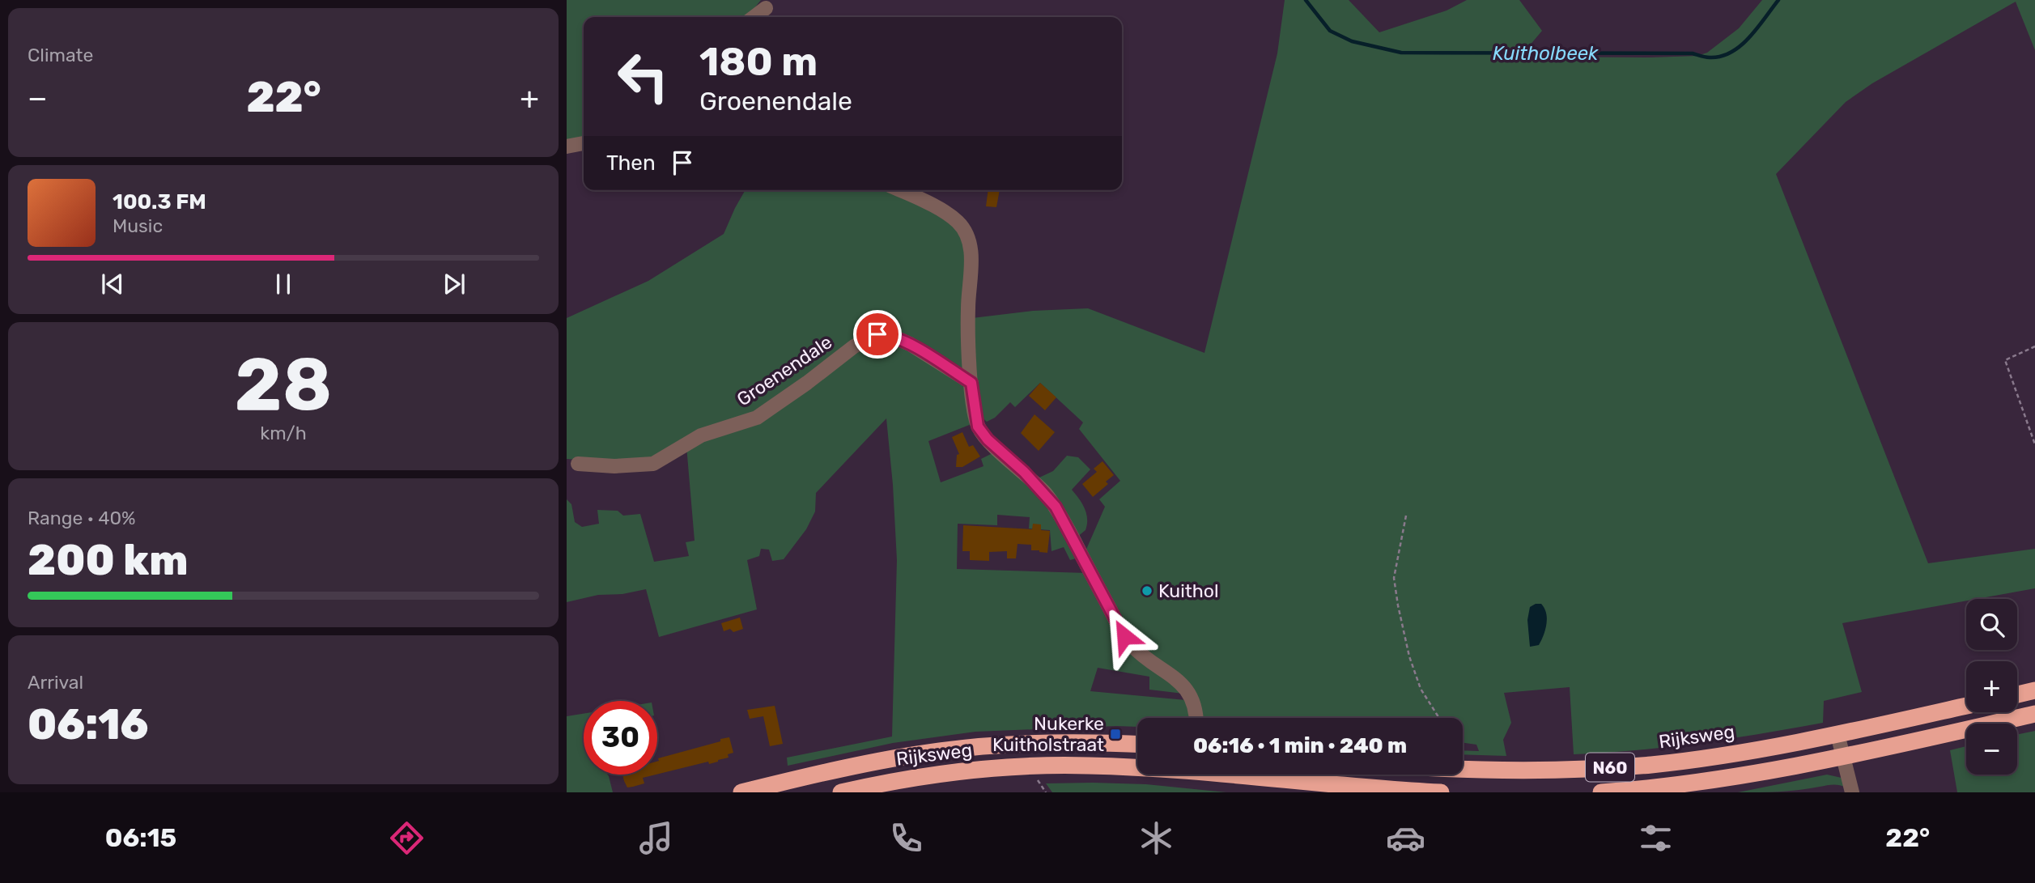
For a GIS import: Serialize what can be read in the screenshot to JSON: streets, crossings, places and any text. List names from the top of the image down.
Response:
{
  "streets": {
    "highway": ["Rijksweg", "N60"],
    "street": ["Groenendale"]
  },
  "water": ["Kuitholbeek"],
  "places": {
    "other": ["Kuithol"],
    "transit": ["Nukerke Kuitholstraat"]
  },
  "page": {
    "tile": [
      "Climate",
      ["28", "km/h"],
      ["Range · 40%", "200 km"],
      ["Arrival", "06:16"]
    ],
    "turn": ["180 m", "Groenendale"],
    "heat": ["−", "22°", "+"],
    "then": "Then",
    "song": ["100.3 FM", "Music"],
    "map_buttons": ["+", "−"],
    "limit": "30",
    "trip": "06:16 · 1 min · 240 m",
    "tabs": ["06:15", "22°"]
  }
}
